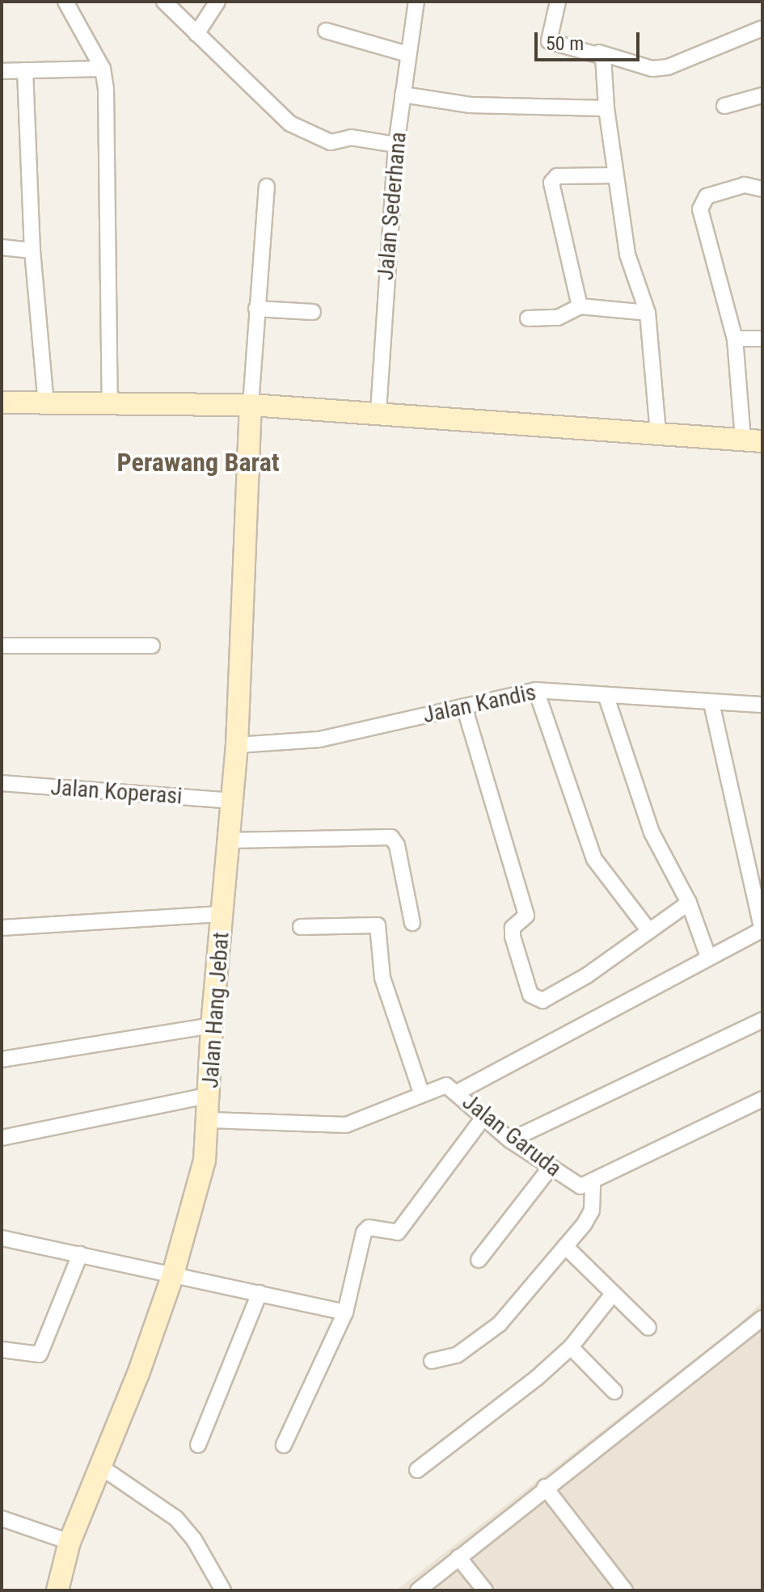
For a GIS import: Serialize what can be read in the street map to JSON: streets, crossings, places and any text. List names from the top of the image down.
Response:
{
  "streets": {
    "street": [
      "Jalan Sederhana",
      "Jalan Kandis",
      "Jalan Koperasi",
      "Jalan Hang Jebat",
      "Jalan Garuda"
    ]
  },
  "crossings": [
    ["Jalan Kandis", "Jalan Hang Jebat"],
    ["Jalan Koperasi", "Jalan Hang Jebat"],
    ["Jalan Hang Jebat", "Jalan Garuda"]
  ],
  "districts": ["Perawang Barat"],
  "scale_bar": "50 m"
}
